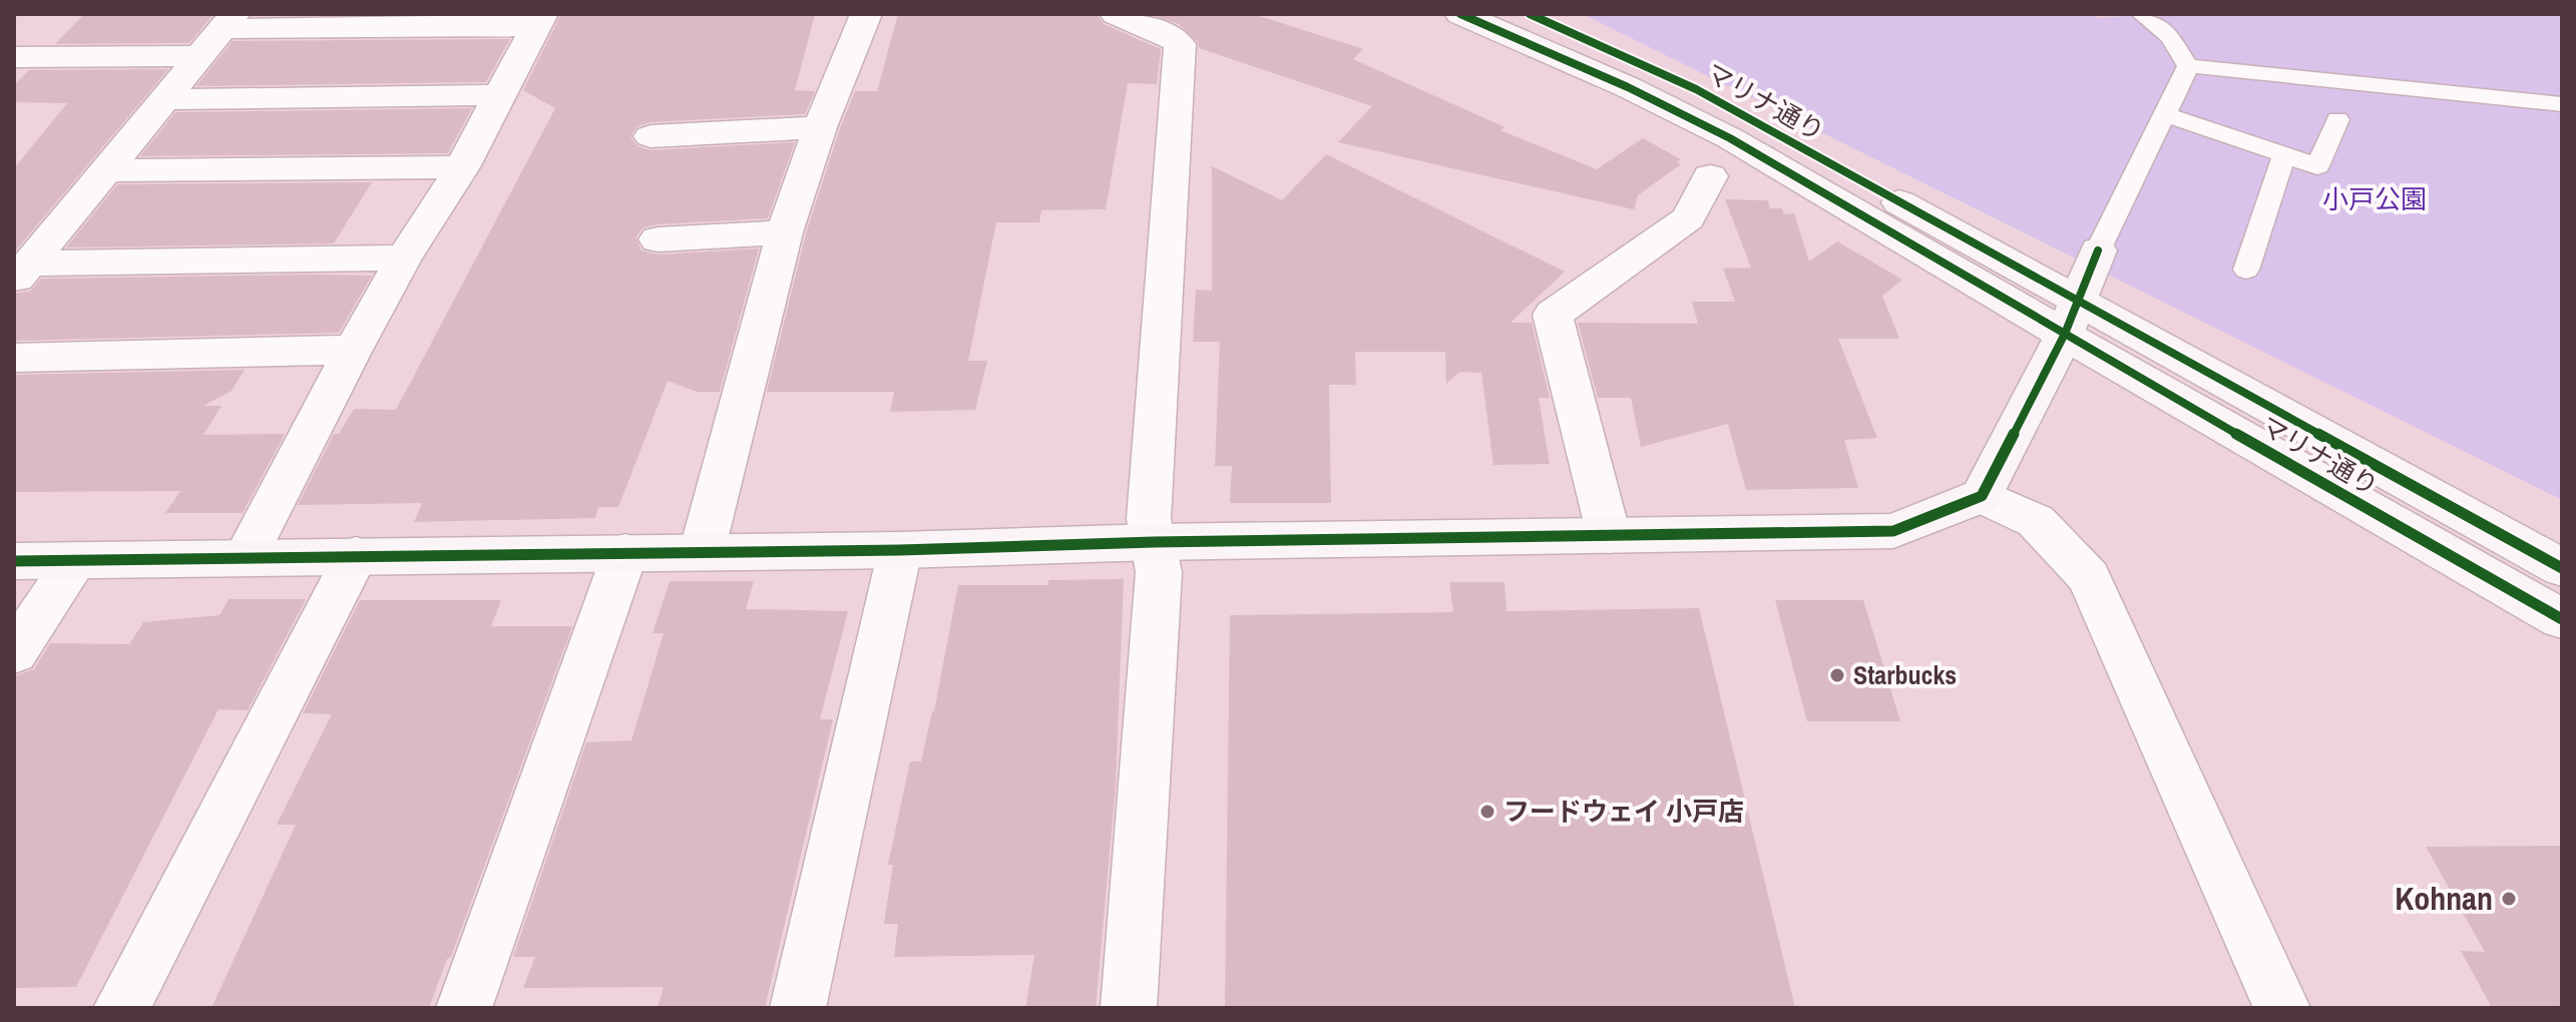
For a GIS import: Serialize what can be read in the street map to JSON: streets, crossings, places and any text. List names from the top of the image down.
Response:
{
  "streets": {
    "street": ["マリナ通り"]
  },
  "parks": ["小戸公園"],
  "places": ["Starbucks", "フードウェイ 小戸店", "Kohnan"]
}
